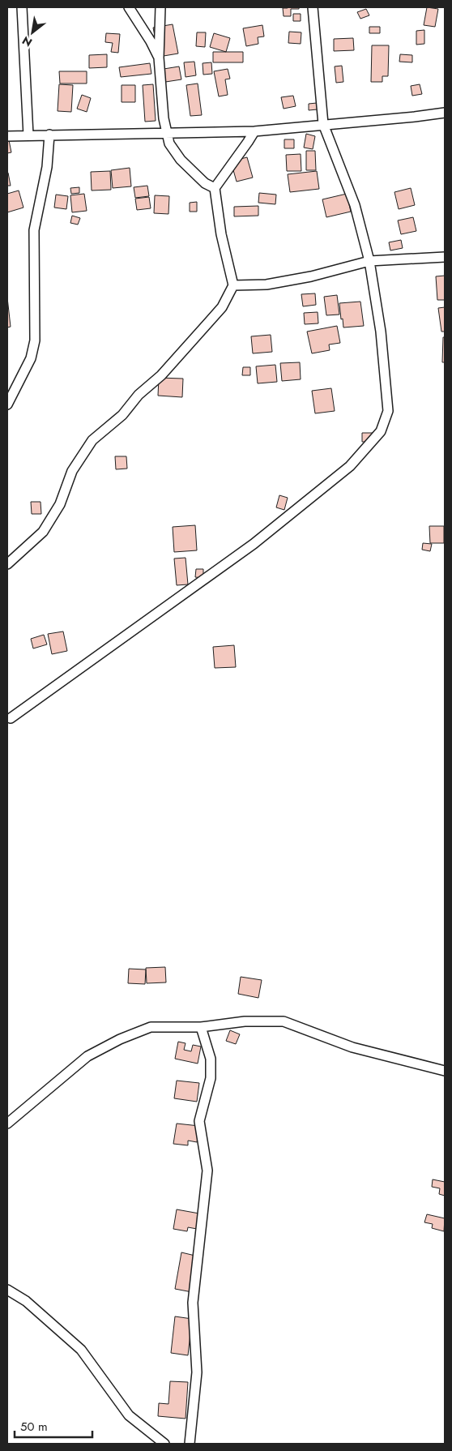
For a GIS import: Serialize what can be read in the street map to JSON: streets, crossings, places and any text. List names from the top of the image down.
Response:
{
  "scale_bar": "50 m",
  "north": "bottom left"
}
